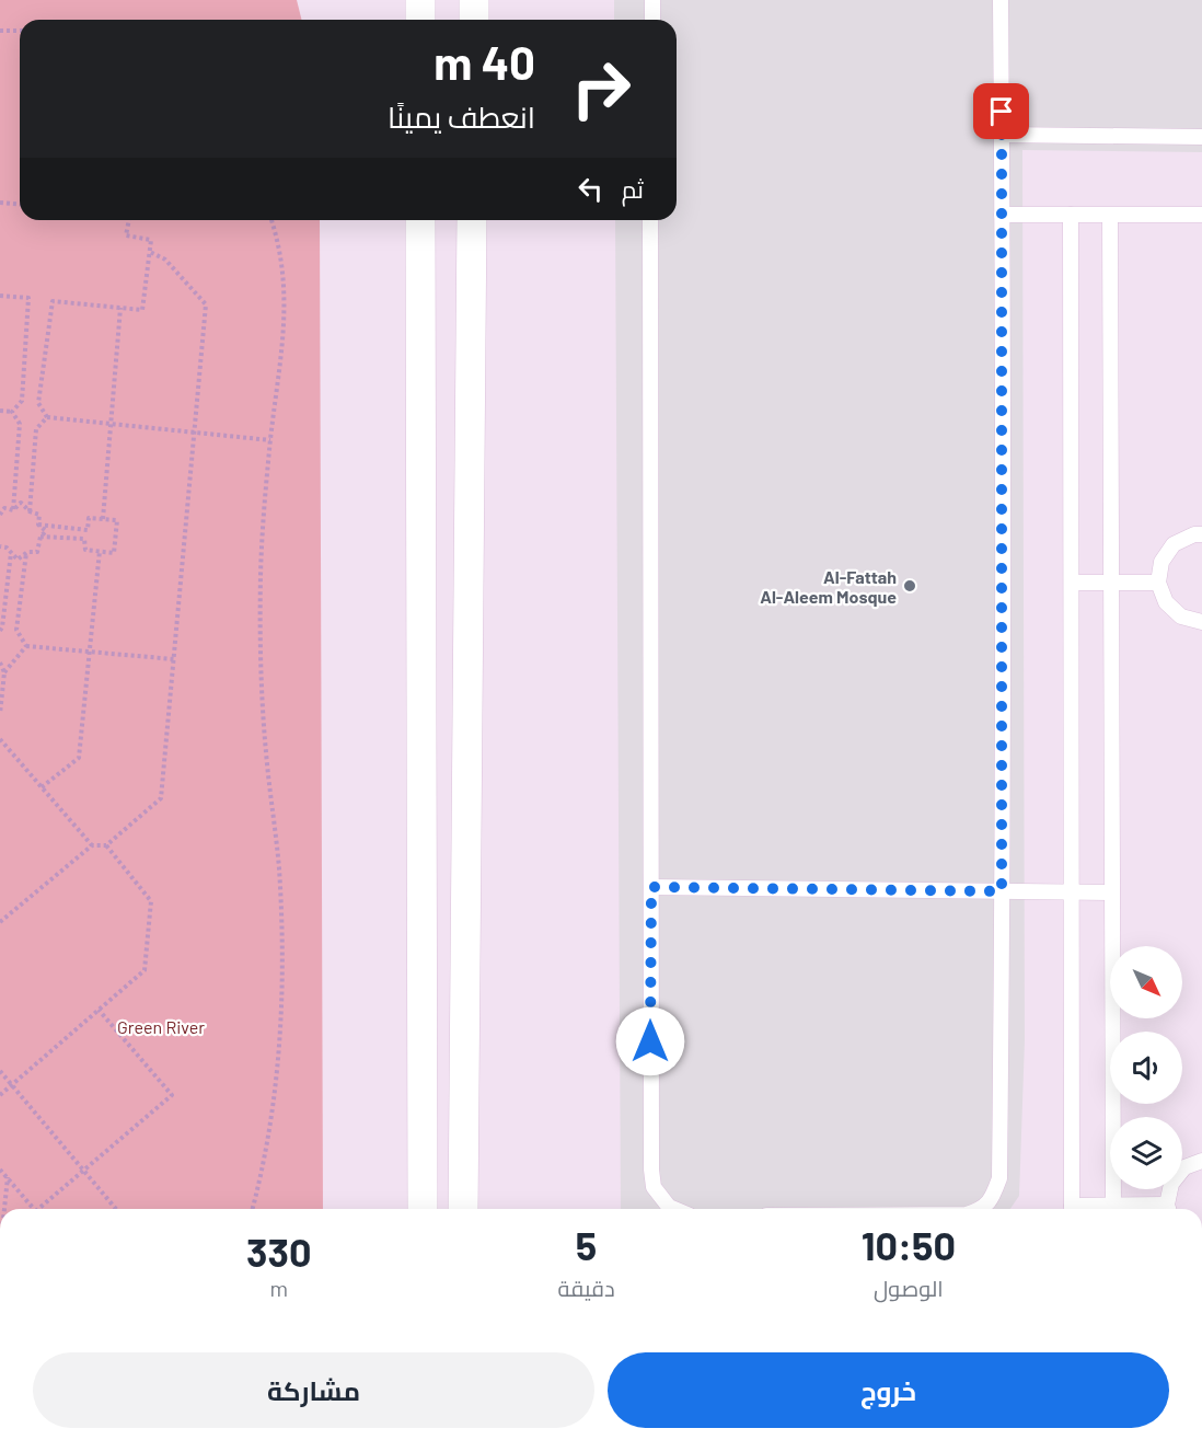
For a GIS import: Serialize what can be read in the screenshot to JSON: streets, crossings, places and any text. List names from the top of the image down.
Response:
{
  "parks": ["Green River"],
  "places": ["Al-Fattah Al-Aleem Mosque"],
  "north": "bottom right",
  "page": {
    "turn": ["40 m", "انعطف يمينًا"],
    "then": "ثم",
    "eta": [
      "10:50",
      "الوصول",
      "5",
      "دقيقة",
      "330",
      "m"
    ],
    "buttons": ["خروج", "مشاركة"]
  }
}
